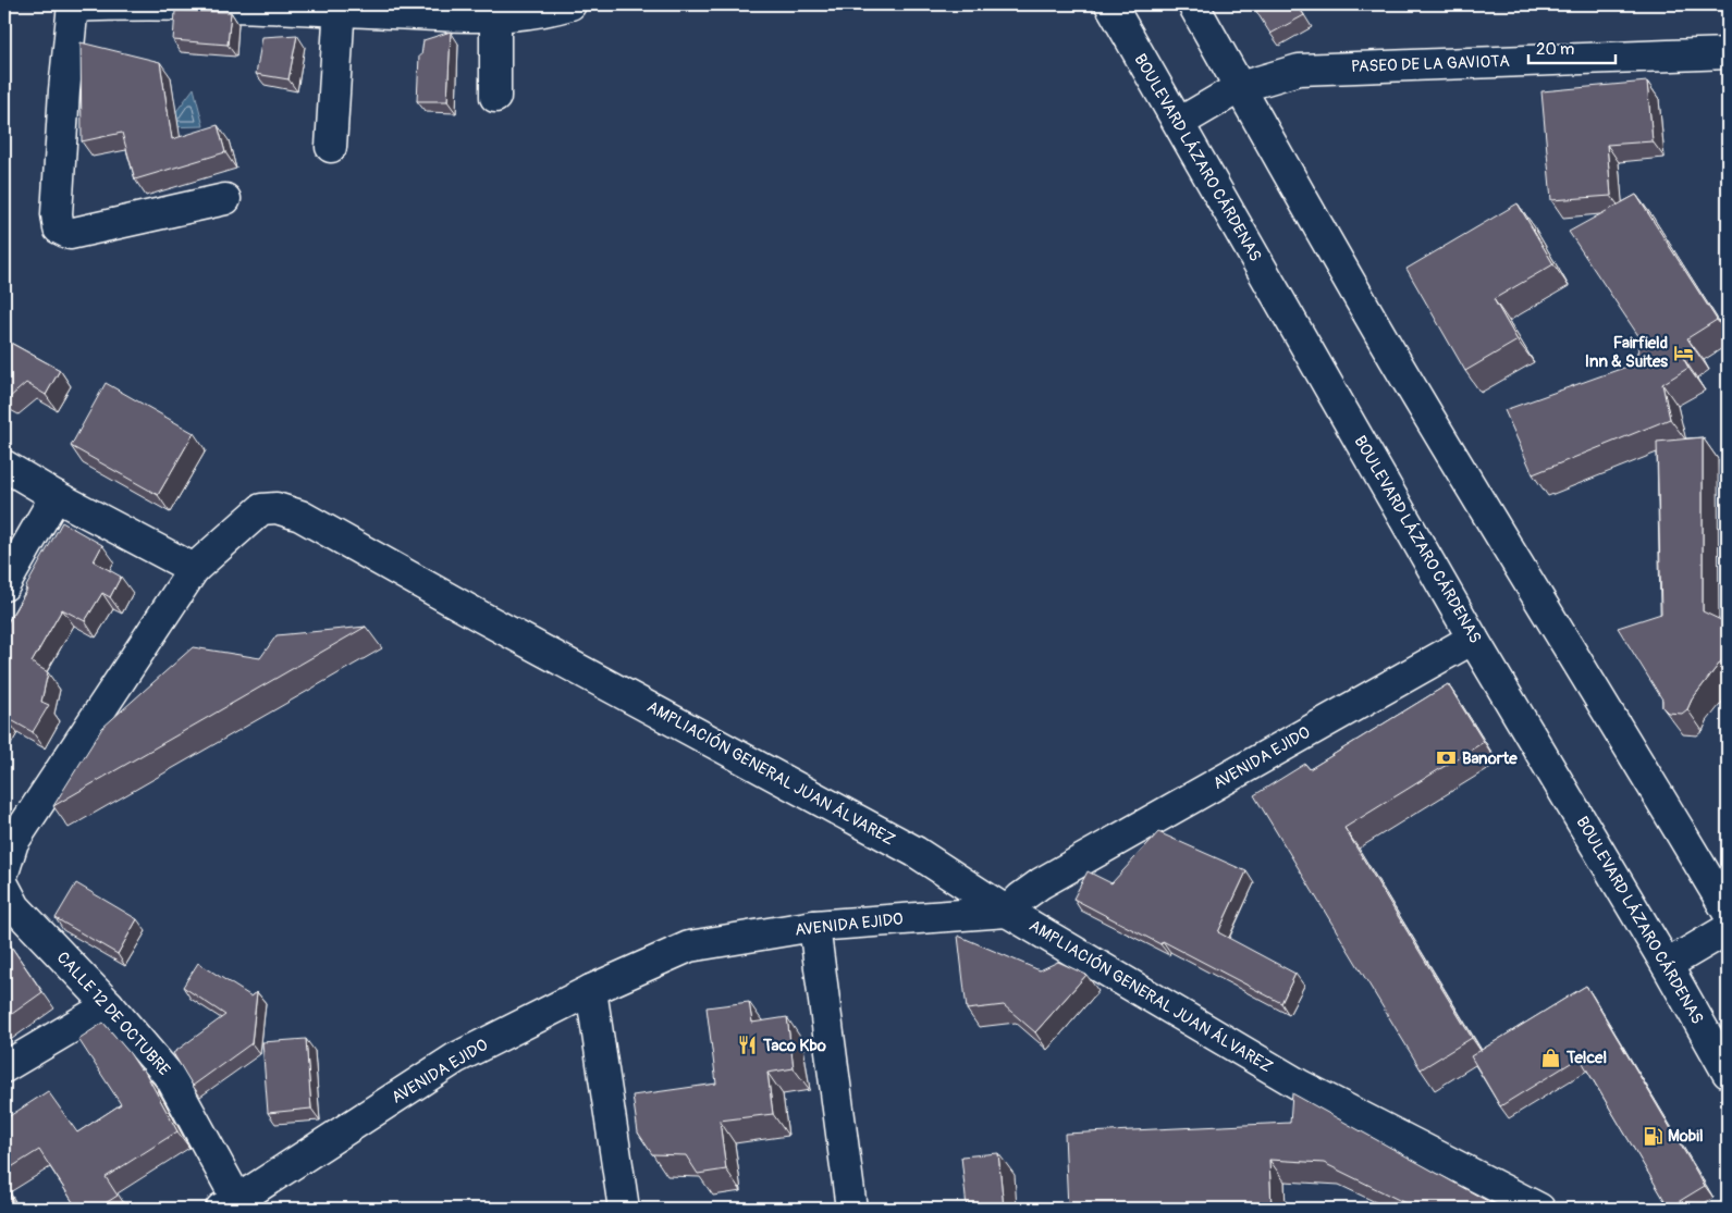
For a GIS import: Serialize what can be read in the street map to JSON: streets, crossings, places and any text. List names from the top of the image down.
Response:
{
  "streets": {
    "street": [
      "PASEO DE LA GAVIOTA",
      "BOULEVARD LÁZARO CÁRDENAS",
      "AVENIDA EJIDO",
      "AMPLIACIÓN GENERAL JUAN ÁLVAREZ",
      "CALLE 12 DE OCTUBRE"
    ]
  },
  "crossings": [
    ["PASEO DE LA GAVIOTA", "BOULEVARD LÁZARO CÁRDENAS"],
    ["BOULEVARD LÁZARO CÁRDENAS", "AVENIDA EJIDO"],
    ["AVENIDA EJIDO", "AMPLIACIÓN GENERAL JUAN ÁLVAREZ"],
    ["AVENIDA EJIDO", "CALLE 12 DE OCTUBRE"]
  ],
  "places": {
    "hotel": ["Fairfield Inn & Suites"],
    "bank": ["Banorte"],
    "restaurant": ["Taco Kbo"],
    "shop": ["Telcel"],
    "fuel station": ["Mobil"]
  },
  "scale_bar": "20 m"
}
